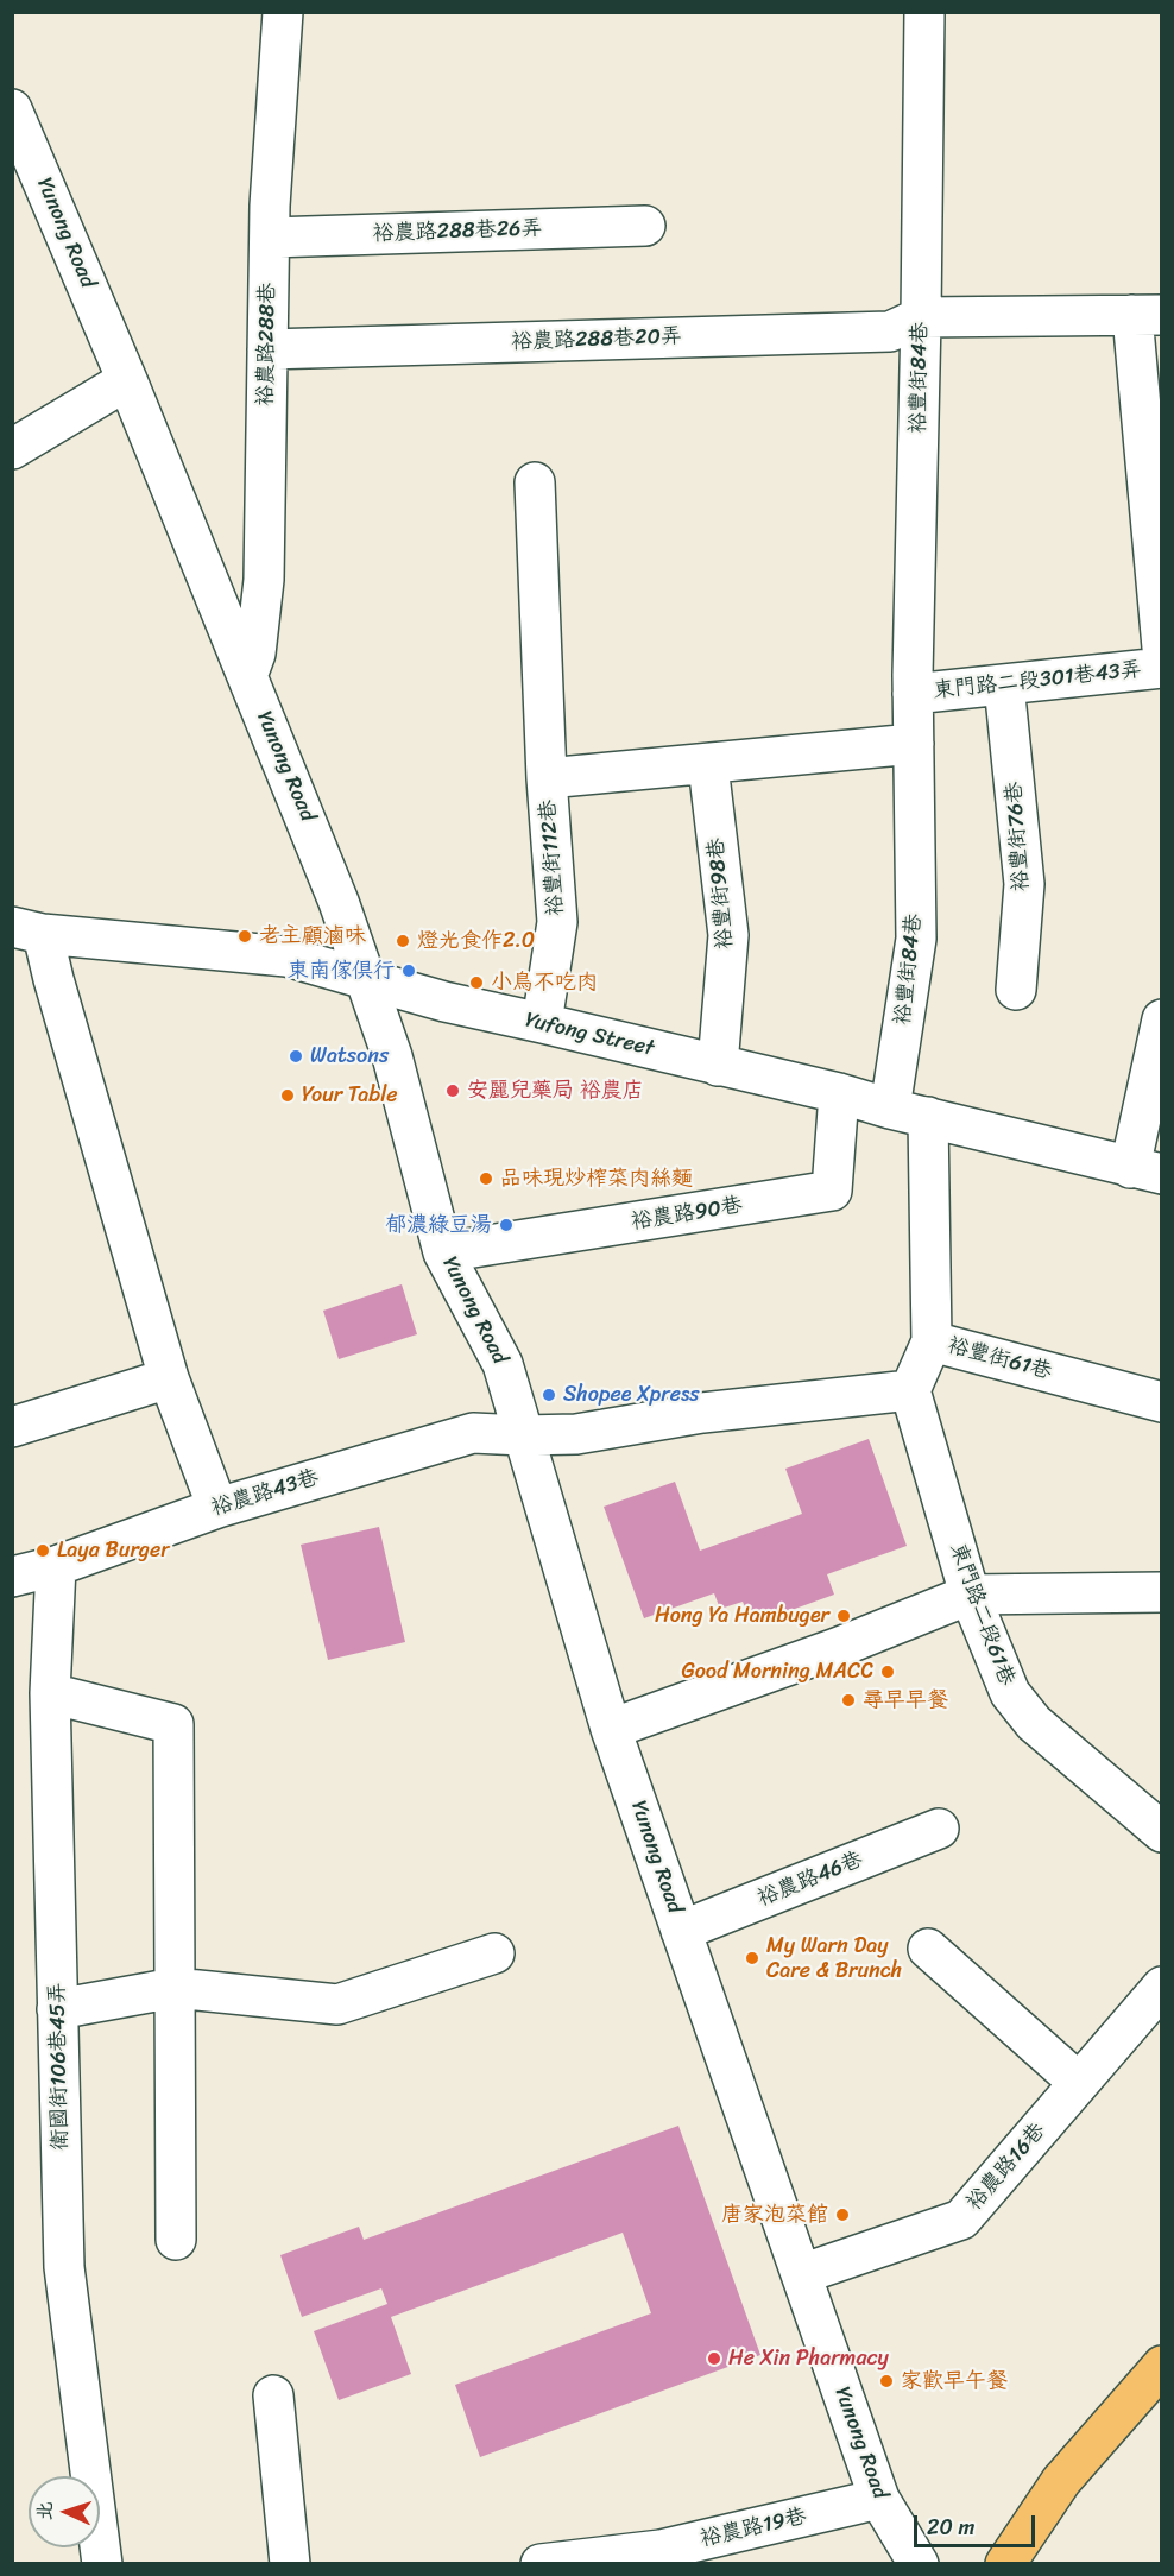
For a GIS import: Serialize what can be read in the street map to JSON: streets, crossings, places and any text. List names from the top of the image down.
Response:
{
  "streets": {
    "street": [
      "裕農路288巷26弄",
      "Yunong Road",
      "裕農路288巷20弄",
      "裕農路288巷",
      "裕豐街84巷",
      "東門路二段301巷43弄",
      "裕豐街76巷",
      "裕豐街112巷",
      "裕豐街98巷",
      "Yufong Street",
      "裕農路90巷",
      "裕豐街61巷",
      "裕農路43巷",
      "東門路二段61巷",
      "裕農路46巷",
      "衛國街106巷45弄",
      "裕農路16巷",
      "裕農路19巷"
    ]
  },
  "crossings": [
    ["裕農路288巷26弄", "裕農路288巷"],
    ["Yunong Road", "裕農路288巷"],
    ["Yunong Road", "Yufong Street"],
    ["Yunong Road", "裕農路90巷"],
    ["Yunong Road", "裕農路43巷"],
    ["Yunong Road", "裕農路46巷"],
    ["Yunong Road", "裕農路16巷"],
    ["Yunong Road", "裕農路19巷"],
    ["裕農路288巷20弄", "裕農路288巷"],
    ["裕農路288巷20弄", "裕豐街84巷"],
    ["裕豐街84巷", "東門路二段301巷43弄"],
    ["裕豐街84巷", "Yufong Street"],
    ["東門路二段301巷43弄", "裕豐街76巷"],
    ["裕豐街112巷", "Yufong Street"],
    ["裕豐街98巷", "Yufong Street"],
    ["Yufong Street", "裕農路90巷"],
    ["Yufong Street", "裕豐街61巷"],
    ["裕農路43巷", "東門路二段61巷"],
    ["裕農路43巷", "衛國街106巷45弄"]
  ],
  "places": [
    "老主顧滷味",
    "燈光食作2.0",
    "東南傢俱行",
    "小鳥不吃肉",
    "Watsons",
    "安麗兒藥局 裕農店",
    "Your Table",
    "品味現炒榨菜肉絲麵",
    "郁濃綠豆湯",
    "Shopee Xpress",
    "Laya Burger",
    "Hong Ya Hambuger",
    "Good Morning MACC",
    "尋早早餐",
    "My Warn Day Care & Brunch",
    "唐家泡菜館",
    "He Xin Pharmacy",
    "家歡早午餐"
  ],
  "scale_bar": "20 m",
  "north": "left"
}
